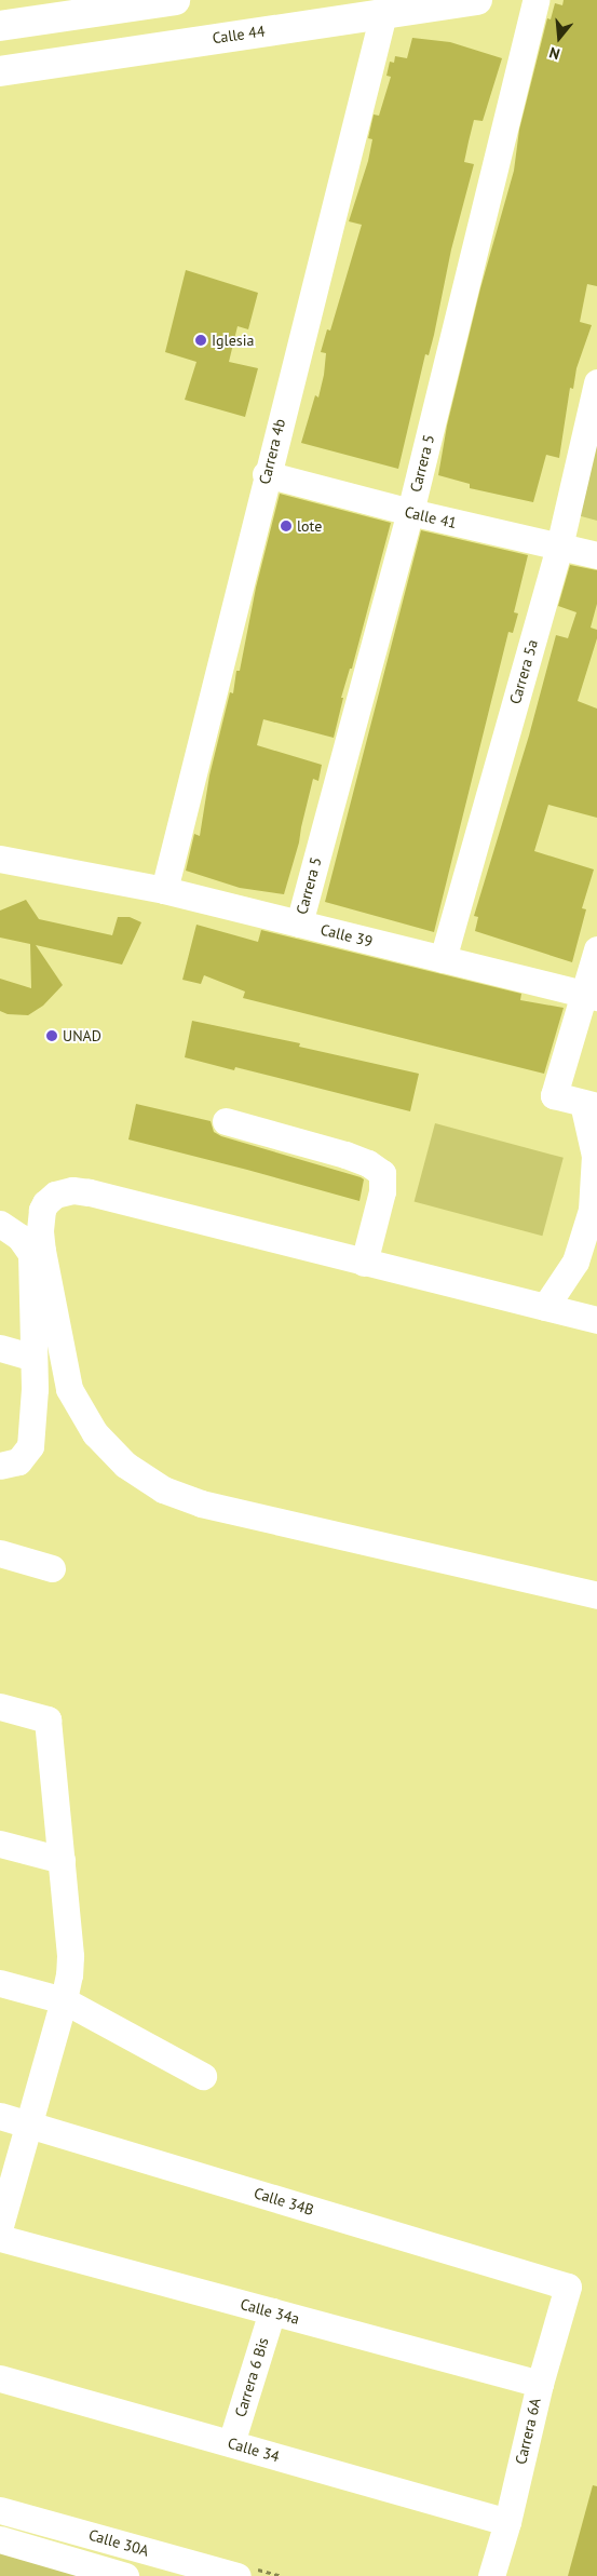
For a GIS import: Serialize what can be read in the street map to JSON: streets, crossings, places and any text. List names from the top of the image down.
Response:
{
  "streets": {
    "main road": ["Calle 44"],
    "street": [
      "Carrera 4b",
      "Carrera 5",
      "Calle 41",
      "Carrera 5a",
      "Calle 39",
      "Calle 34B",
      "Calle 34a",
      "Carrera 6 Bis",
      "Carrera 6A",
      "Calle 34",
      "Calle 30A"
    ]
  },
  "crossings": [
    ["Calle 44", "Carrera 4b"],
    ["Carrera 4b", "Calle 41"],
    ["Carrera 4b", "Calle 39"],
    ["Carrera 5", "Calle 41"],
    ["Carrera 5", "Calle 39"],
    ["Calle 41", "Carrera 5a"],
    ["Carrera 5a", "Calle 39"],
    ["Calle 34B", "Carrera 6A"],
    ["Calle 34a", "Carrera 6 Bis"],
    ["Calle 34a", "Carrera 6A"],
    ["Carrera 6 Bis", "Calle 34"],
    ["Carrera 6A", "Calle 34"]
  ],
  "places": ["Iglesia", "lote", "UNAD"],
  "north": "bottom"
}
